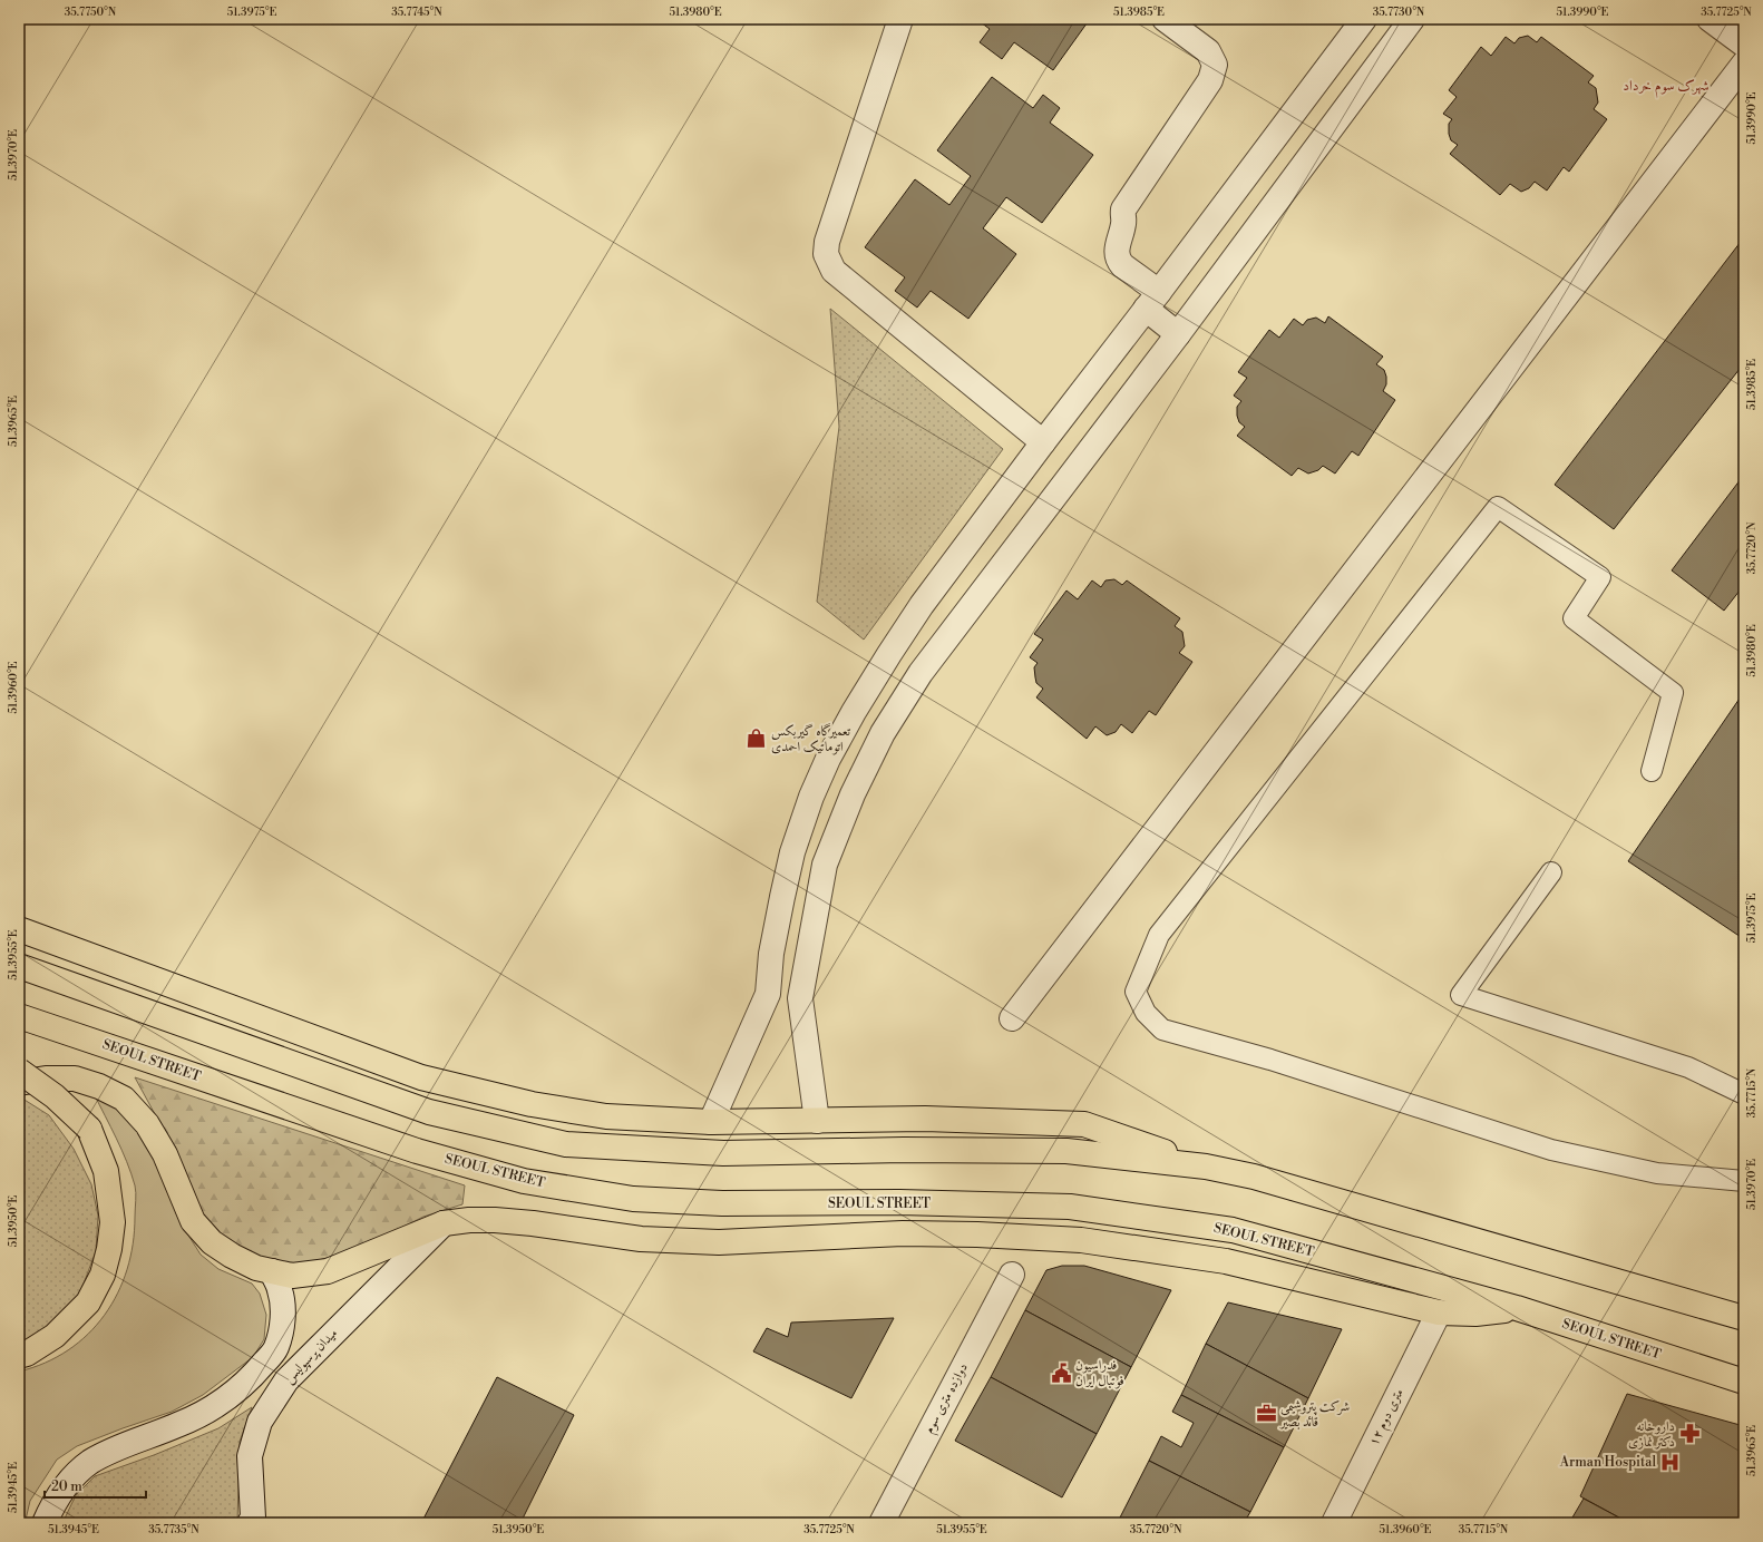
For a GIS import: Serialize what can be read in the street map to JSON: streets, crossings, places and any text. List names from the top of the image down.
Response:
{
  "streets": {
    "main road": ["SEOUL STREET"],
    "street": ["میدان پرسپولیس", "دوازده متری سوم", "۱۲ متری دوم"]
  },
  "districts": ["شهرک سوم خرداد"],
  "places": {
    "shop": ["تعمیرگاه گیربکس اتوماتیک احمدی"],
    "public building": ["فدراسیون فوتبال ایران"],
    "office": ["شرکت پتروشیمی قائد بصیر"],
    "pharmacy": ["داروخانه دکتر نمازی"],
    "hospital": ["Arman Hospital"]
  },
  "scale_bar": "20 m",
  "coordinates": [
    "35.7750°N",
    "51.3975°E",
    "35.7745°N",
    "51.3980°E",
    "51.3985°E",
    "35.7730°N",
    "51.3990°E",
    "35.7725°N",
    "51.3970°E",
    "51.3965°E",
    "35.7720°N",
    "51.3960°E",
    "51.3955°E",
    "35.7715°N",
    "51.3950°E",
    "51.3945°E",
    "35.7735°N"
  ]
}
